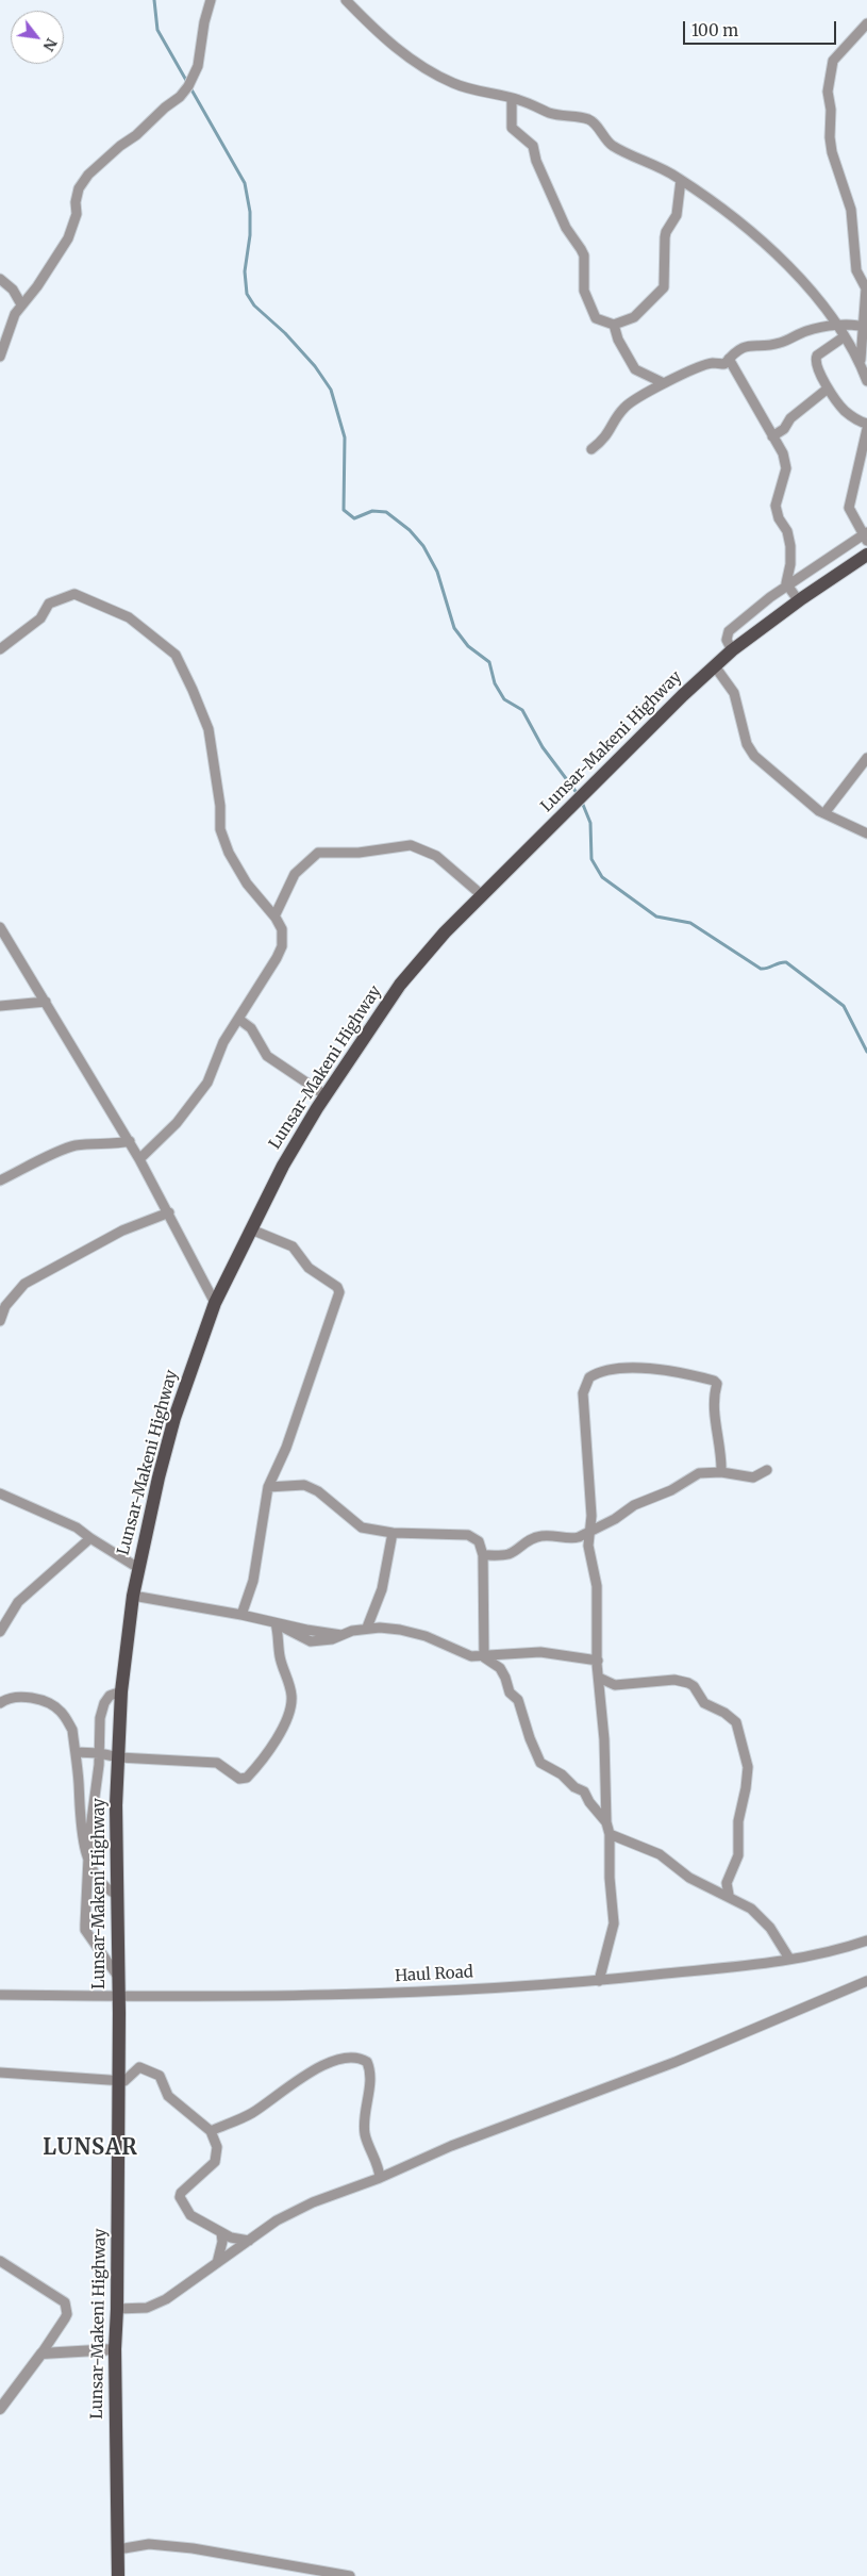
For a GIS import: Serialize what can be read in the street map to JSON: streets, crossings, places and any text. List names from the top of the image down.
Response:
{
  "streets": {
    "main road": ["Lunsar-Makeni Highway"],
    "street": ["Haul Road"]
  },
  "crossings": [
    ["Lunsar-Makeni Highway", "Haul Road"]
  ],
  "districts": ["LUNSAR"],
  "scale_bar": "100 m",
  "north": "bottom right"
}
